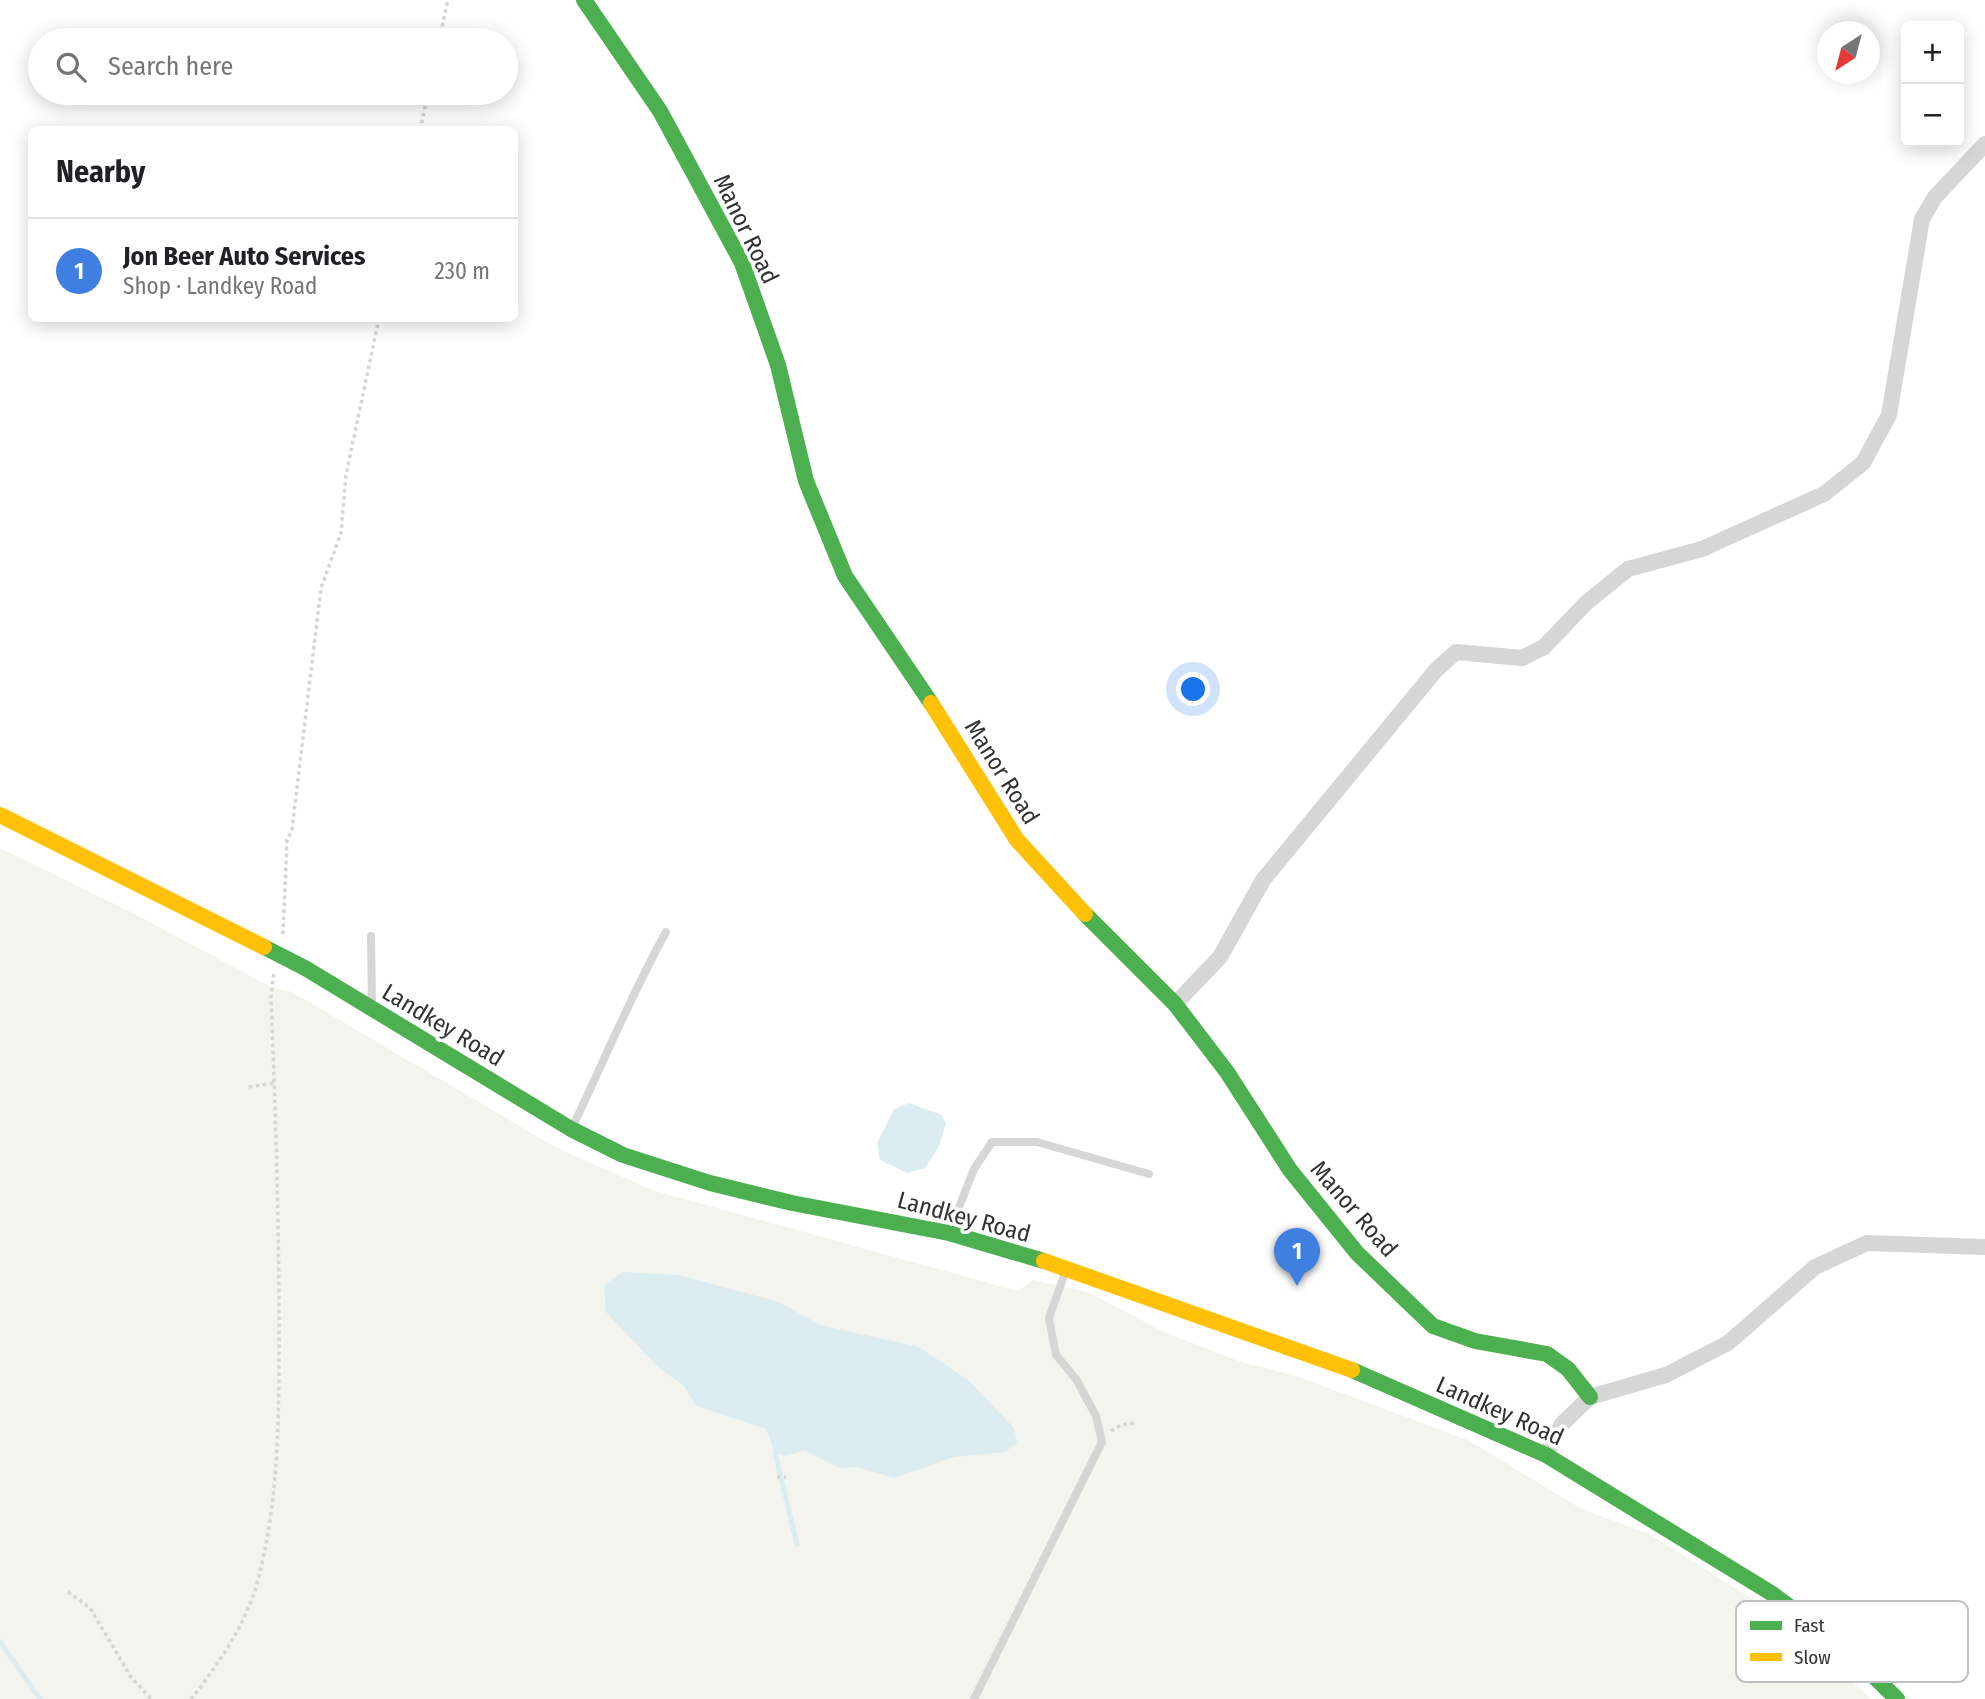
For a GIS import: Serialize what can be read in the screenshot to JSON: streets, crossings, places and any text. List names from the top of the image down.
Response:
{
  "streets": {
    "street": ["Manor Road", "Landkey Road"]
  },
  "legend": ["Fast", "Slow"],
  "north": "bottom left",
  "page": {
    "map_buttons": ["+", "−"],
    "search": "Search here",
    "heading": "Nearby",
    "list": [
      {
        "mark": "1",
        "name": "Jon Beer Auto Services",
        "note": "Shop · Landkey Road",
        "value": "230 m"
      }
    ],
    "pins": "1"
  }
}
